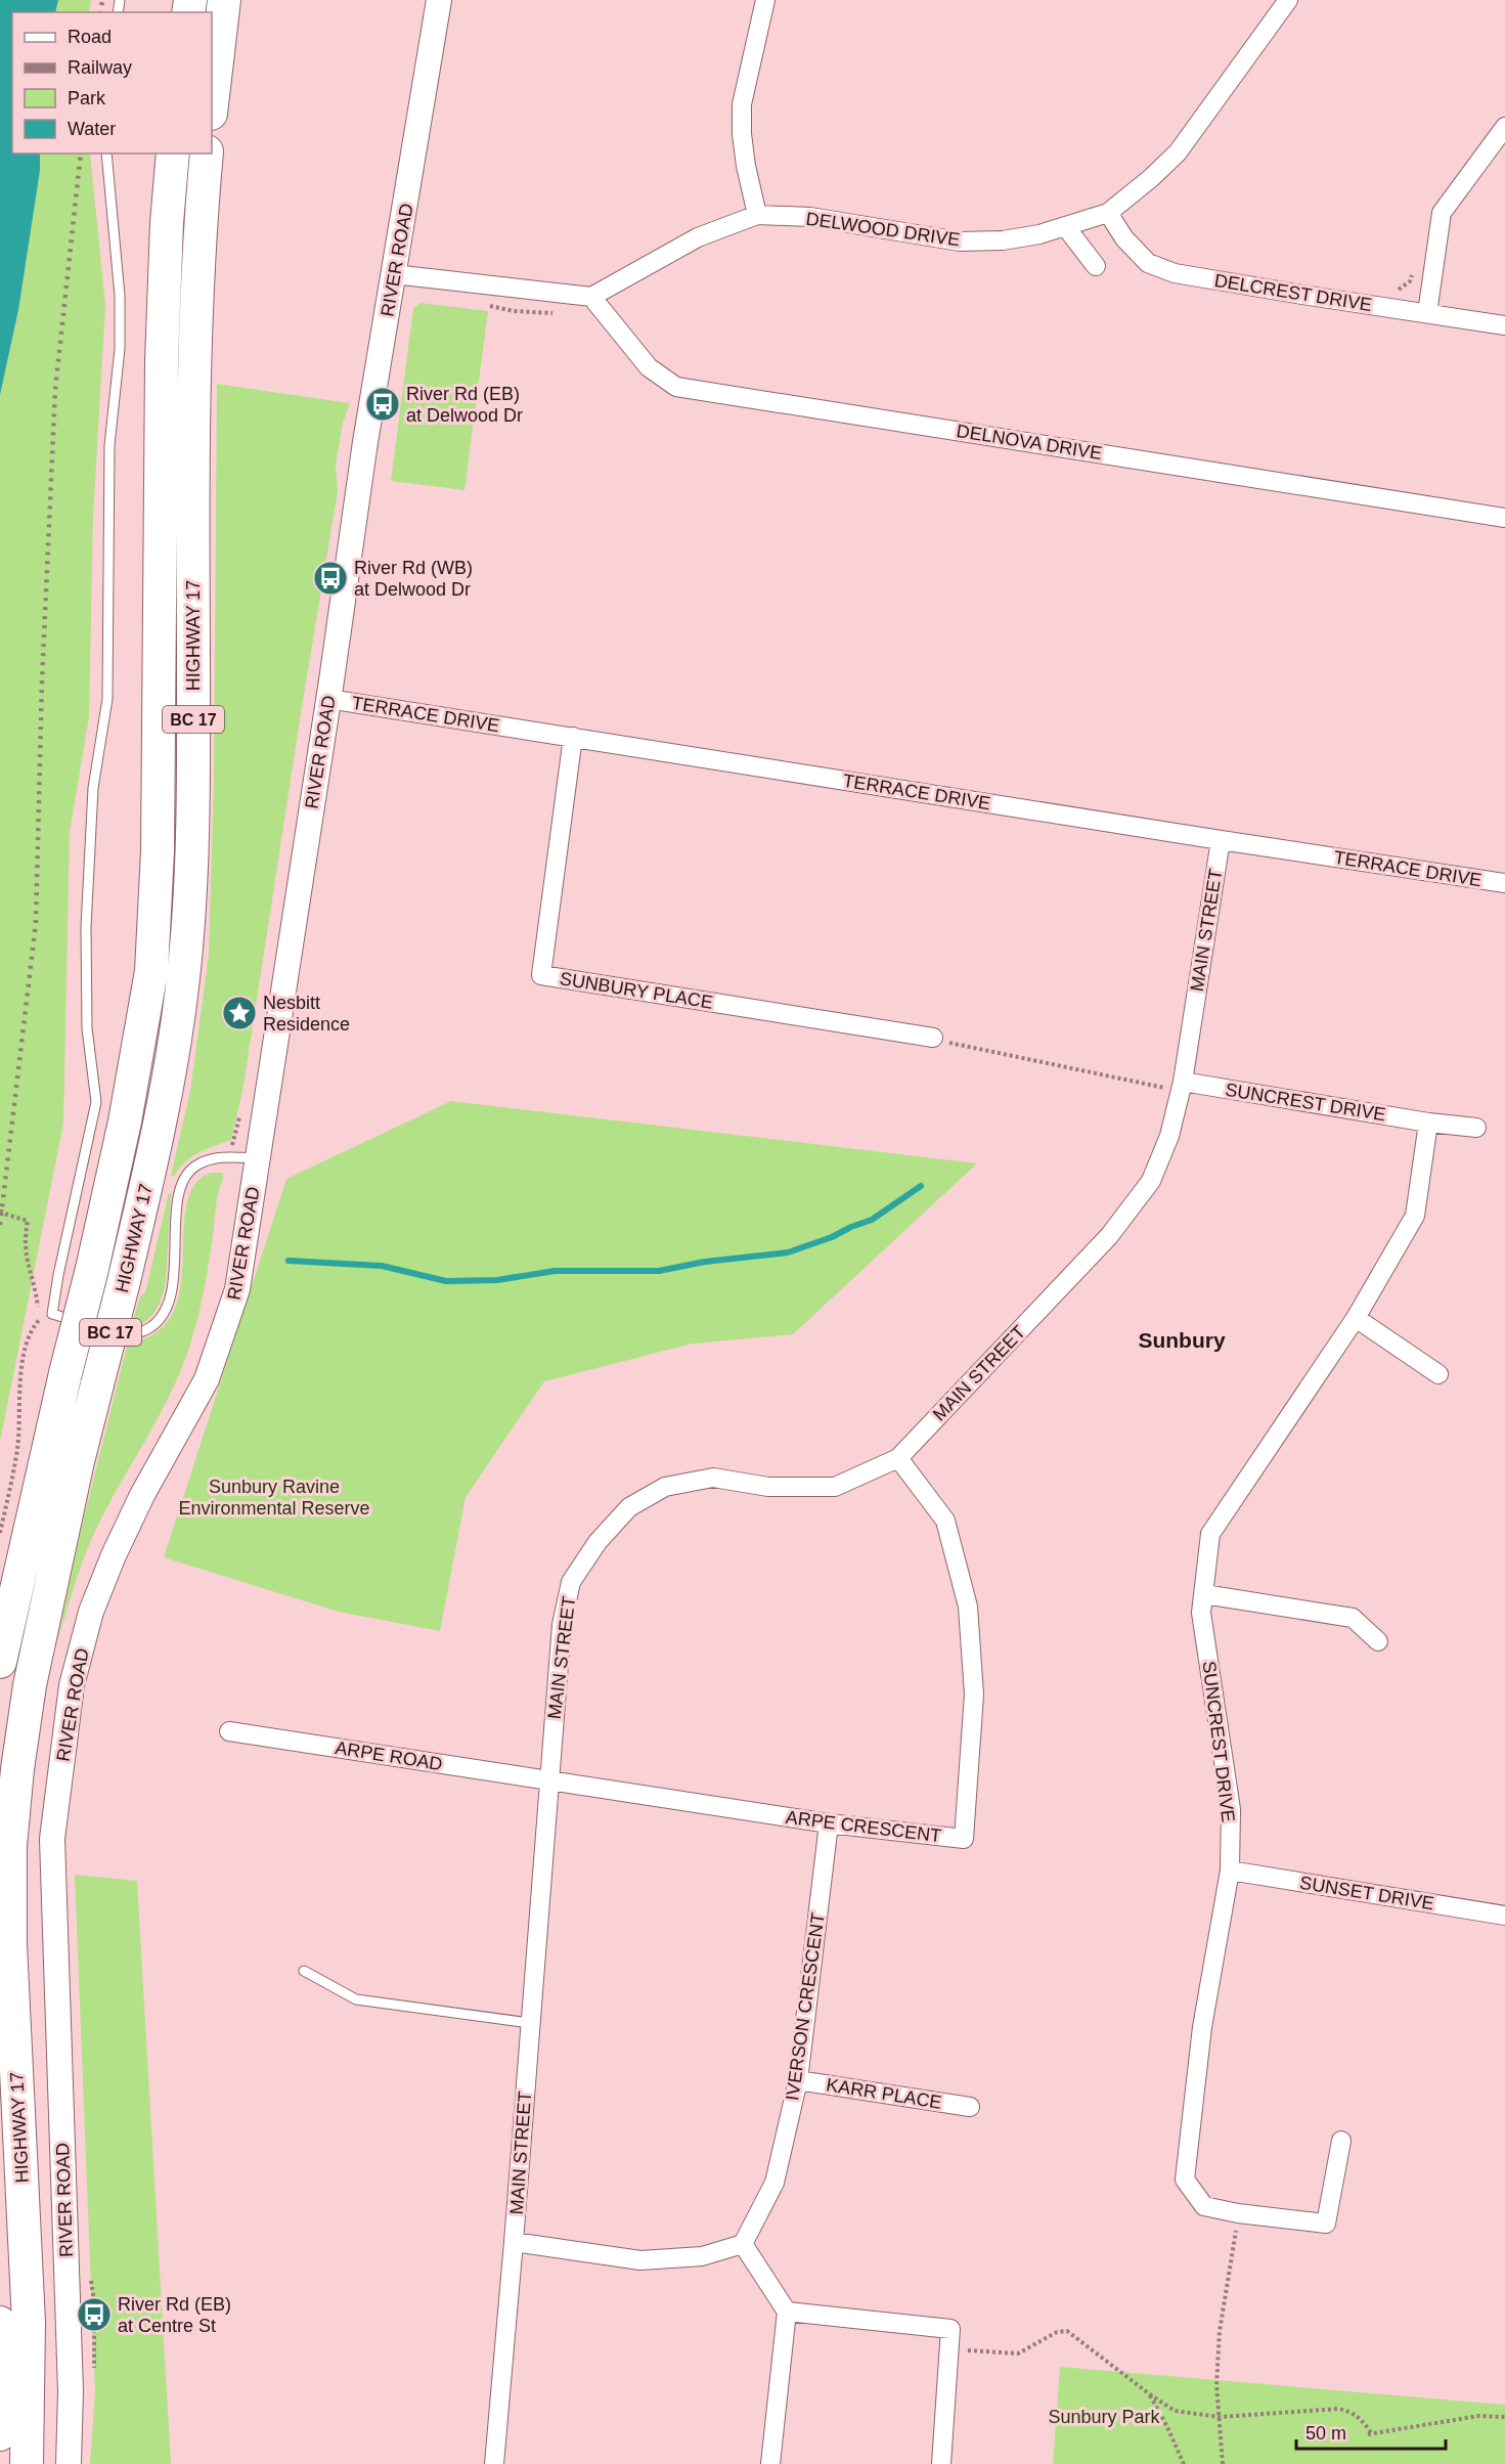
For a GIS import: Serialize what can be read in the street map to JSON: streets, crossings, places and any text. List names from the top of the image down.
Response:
{
  "streets": {
    "highway": ["HIGHWAY 17", "BC 17"],
    "street": [
      "DELWOOD DRIVE",
      "RIVER ROAD",
      "DELCREST DRIVE",
      "DELNOVA DRIVE",
      "TERRACE DRIVE",
      "MAIN STREET",
      "SUNBURY PLACE",
      "SUNCREST DRIVE",
      "ARPE ROAD",
      "ARPE CRESCENT",
      "SUNSET DRIVE",
      "IVERSON CRESCENT",
      "KARR PLACE"
    ]
  },
  "crossings": [
    ["DELWOOD DRIVE", "DELCREST DRIVE"],
    ["DELWOOD DRIVE", "DELNOVA DRIVE"],
    ["RIVER ROAD", "TERRACE DRIVE"],
    ["TERRACE DRIVE", "MAIN STREET"],
    ["TERRACE DRIVE", "SUNBURY PLACE"],
    ["MAIN STREET", "SUNCREST DRIVE"],
    ["MAIN STREET", "ARPE ROAD"],
    ["MAIN STREET", "ARPE CRESCENT"],
    ["SUNCREST DRIVE", "SUNSET DRIVE"],
    ["ARPE ROAD", "ARPE CRESCENT"],
    ["ARPE CRESCENT", "IVERSON CRESCENT"],
    ["IVERSON CRESCENT", "KARR PLACE"]
  ],
  "districts": ["Sunbury"],
  "parks": ["Sunbury Ravine Environmental Reserve", "Sunbury Park"],
  "places": {
    "bus stop": ["River Rd (EB) at Delwood Dr", "River Rd (WB) at Delwood Dr", "River Rd (EB) at Centre St"],
    "place": ["Nesbitt Residence"]
  },
  "legend": [
    "Road",
    "Railway",
    "Park",
    "Water"
  ],
  "scale_bar": "50 m"
}
